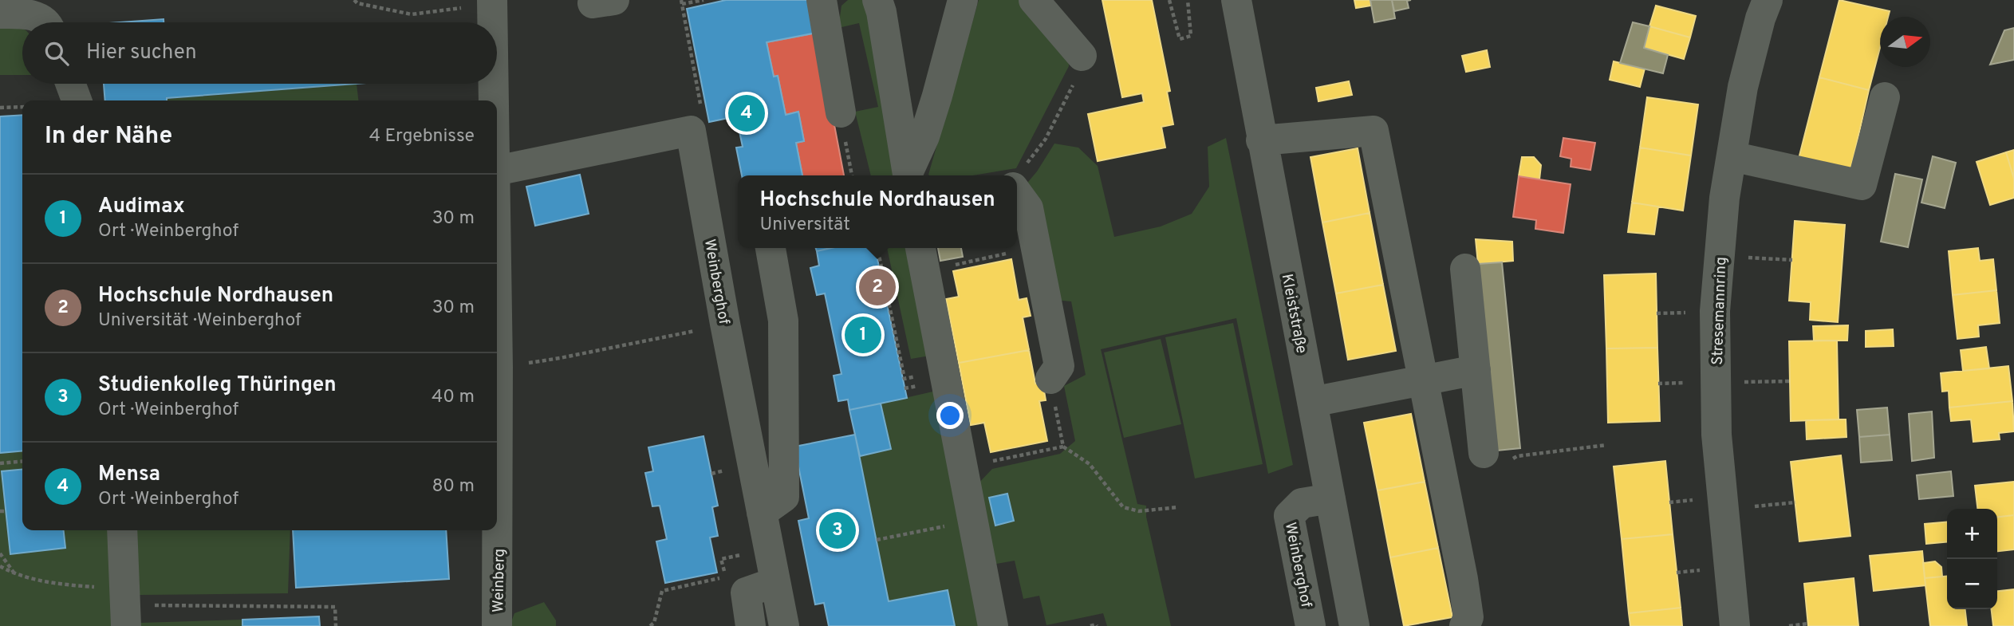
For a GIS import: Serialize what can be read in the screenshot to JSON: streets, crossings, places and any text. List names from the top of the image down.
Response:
{
  "streets": {
    "street": [
      "Weinberghof",
      "Stresemannring",
      "Kleiststraße",
      "Weinberg"
    ]
  },
  "crossings": [
    ["Weinberghof", "Kleiststraße"]
  ],
  "north": "right",
  "page": {
    "search": "Hier suchen",
    "pins": [
      "4",
      "2",
      "1",
      "3"
    ],
    "heading": ["In der Nähe", "4 Ergebnisse"],
    "list": [
      {
        "mark": "1",
        "name": "Audimax",
        "note": "Ort · Weinberghof",
        "value": "30 m"
      },
      {
        "mark": "2",
        "name": "Hochschule Nordhausen",
        "note": "Universität · Weinberghof",
        "value": "30 m"
      },
      {
        "mark": "3",
        "name": "Studienkolleg Thüringen",
        "note": "Ort · Weinberghof",
        "value": "40 m"
      },
      {
        "mark": "4",
        "name": "Mensa",
        "note": "Ort · Weinberghof",
        "value": "80 m"
      }
    ],
    "popup": ["Hochschule Nordhausen", "Universität"],
    "map_buttons": ["+", "−"]
  }
}
